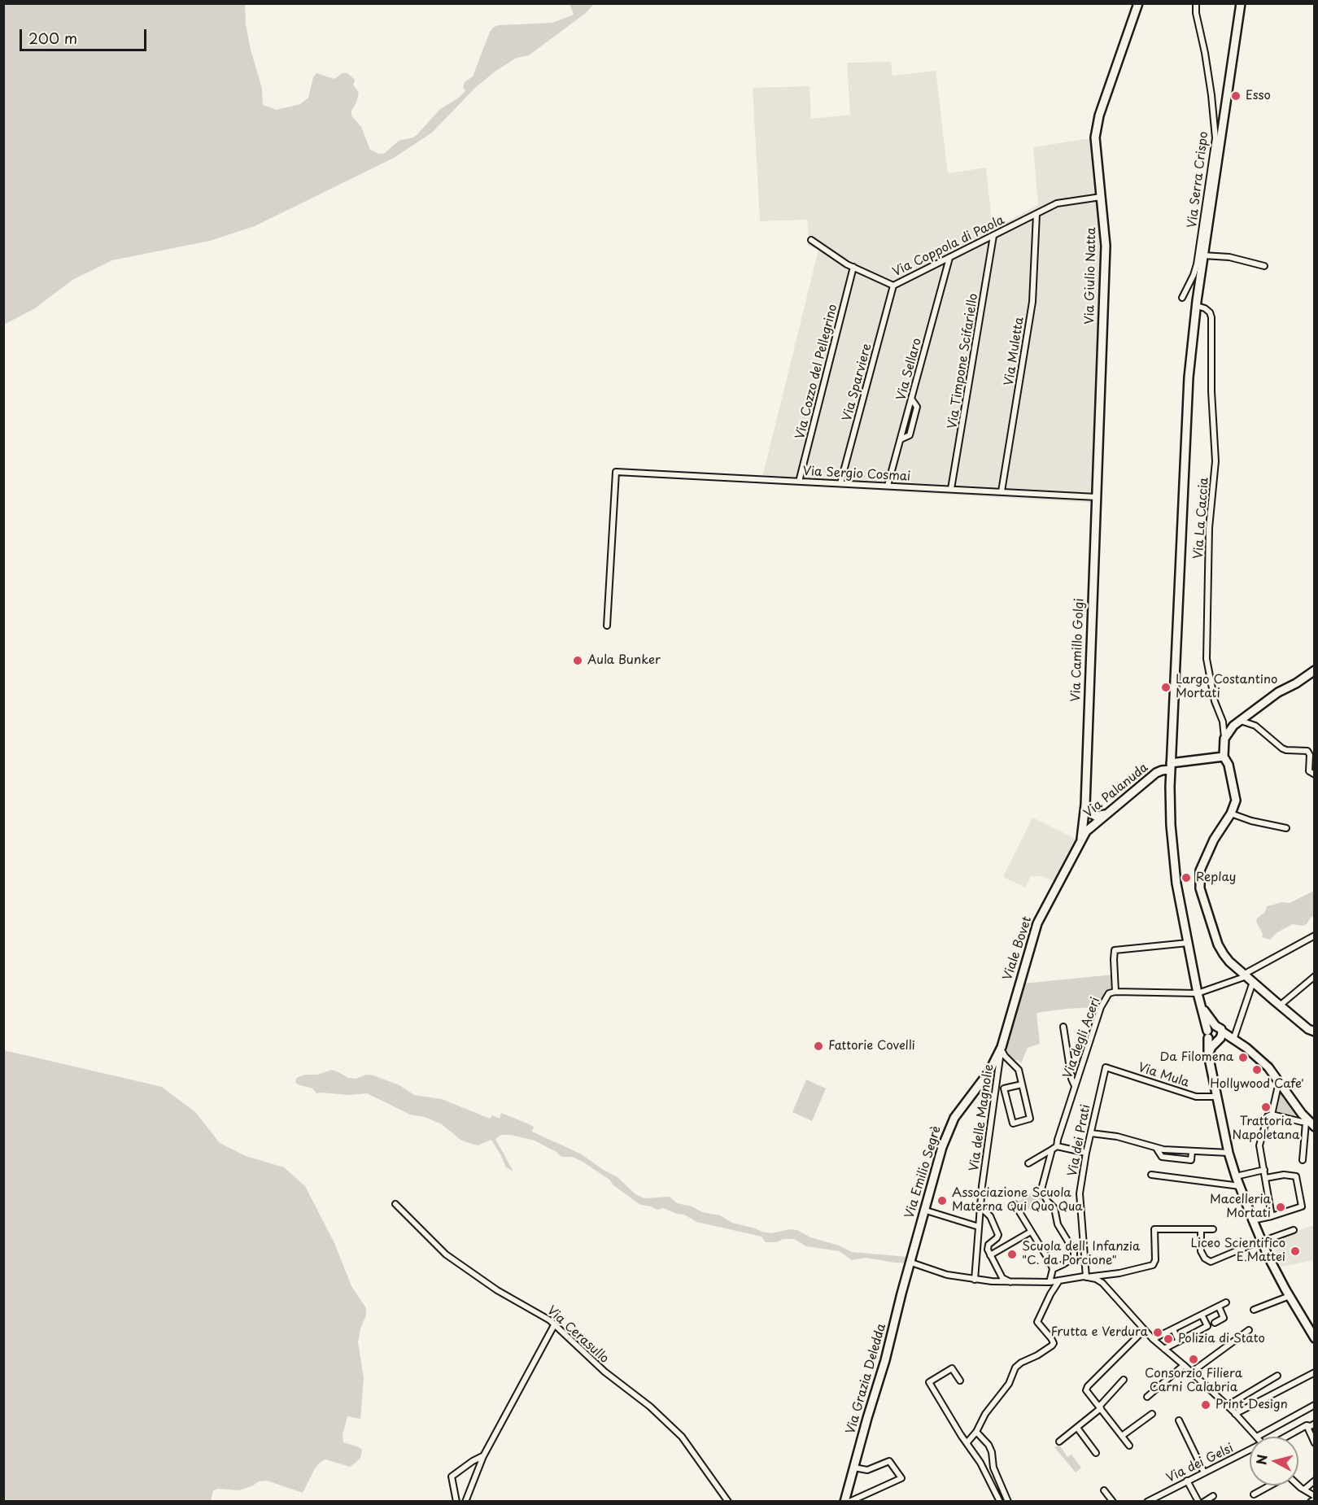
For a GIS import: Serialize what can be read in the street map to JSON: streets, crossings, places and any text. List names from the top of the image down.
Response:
{
  "streets": {
    "street": [
      "Via Serra Crispo",
      "Via Coppola di Paola",
      "Via Giulio Natta",
      "Via Muletta",
      "Via Timpone Scifariello",
      "Via Sellaro",
      "Via Cozzo del Pellegrino",
      "Via Sparviere",
      "Via Sergio Cosmai",
      "Via La Caccia",
      "Via Camillo Golgi",
      "Via Palanuda",
      "Viale Bovet",
      "Via degli Aceri",
      "Via Mula",
      "Via delle Magnolie",
      "Via dei Prati",
      "Via Emilio Segrè",
      "Via Cerasullo",
      "Via Grazia Deledda",
      "Via dei Gelsi"
    ]
  },
  "crossings": [
    ["Via Coppola di Paola", "Via Giulio Natta"],
    ["Via Coppola di Paola", "Via Muletta"],
    ["Via Coppola di Paola", "Via Timpone Scifariello"],
    ["Via Coppola di Paola", "Via Sellaro"],
    ["Via Coppola di Paola", "Via Cozzo del Pellegrino"],
    ["Via Coppola di Paola", "Via Sparviere"],
    ["Via Giulio Natta", "Via Sergio Cosmai"],
    ["Via Giulio Natta", "Via Camillo Golgi"],
    ["Via Muletta", "Via Sergio Cosmai"],
    ["Via Timpone Scifariello", "Via Sergio Cosmai"],
    ["Via Sellaro", "Via Sergio Cosmai"],
    ["Via Cozzo del Pellegrino", "Via Sergio Cosmai"],
    ["Via Sparviere", "Via Sergio Cosmai"],
    ["Via Sergio Cosmai", "Via Camillo Golgi"],
    ["Via Camillo Golgi", "Via Palanuda"],
    ["Via Camillo Golgi", "Viale Bovet"],
    ["Via Palanuda", "Viale Bovet"],
    ["Viale Bovet", "Via delle Magnolie"],
    ["Viale Bovet", "Via Emilio Segrè"],
    ["Via Mula", "Via dei Prati"],
    ["Via Emilio Segrè", "Via Grazia Deledda"]
  ],
  "places": [
    "Esso",
    "Aula Bunker",
    "Largo Costantino Mortati",
    "Replay",
    "Fattorie Covelli",
    "Da Filomena",
    "Hollywood Cafe'",
    "Trattoria Napoletana",
    "Associazione Scuola Materna Qui Quo Qua",
    "Macelleria Mortati",
    "Liceo Scientifico E.Mattei",
    "Scuola dell' Infanzia \"C. da Porcione\"",
    "Frutta e Verdura",
    "Polizia di Stato",
    "Consorzio Filiera Carni Calabria",
    "Print Design"
  ],
  "scale_bar": "200 m",
  "north": "left"
}
